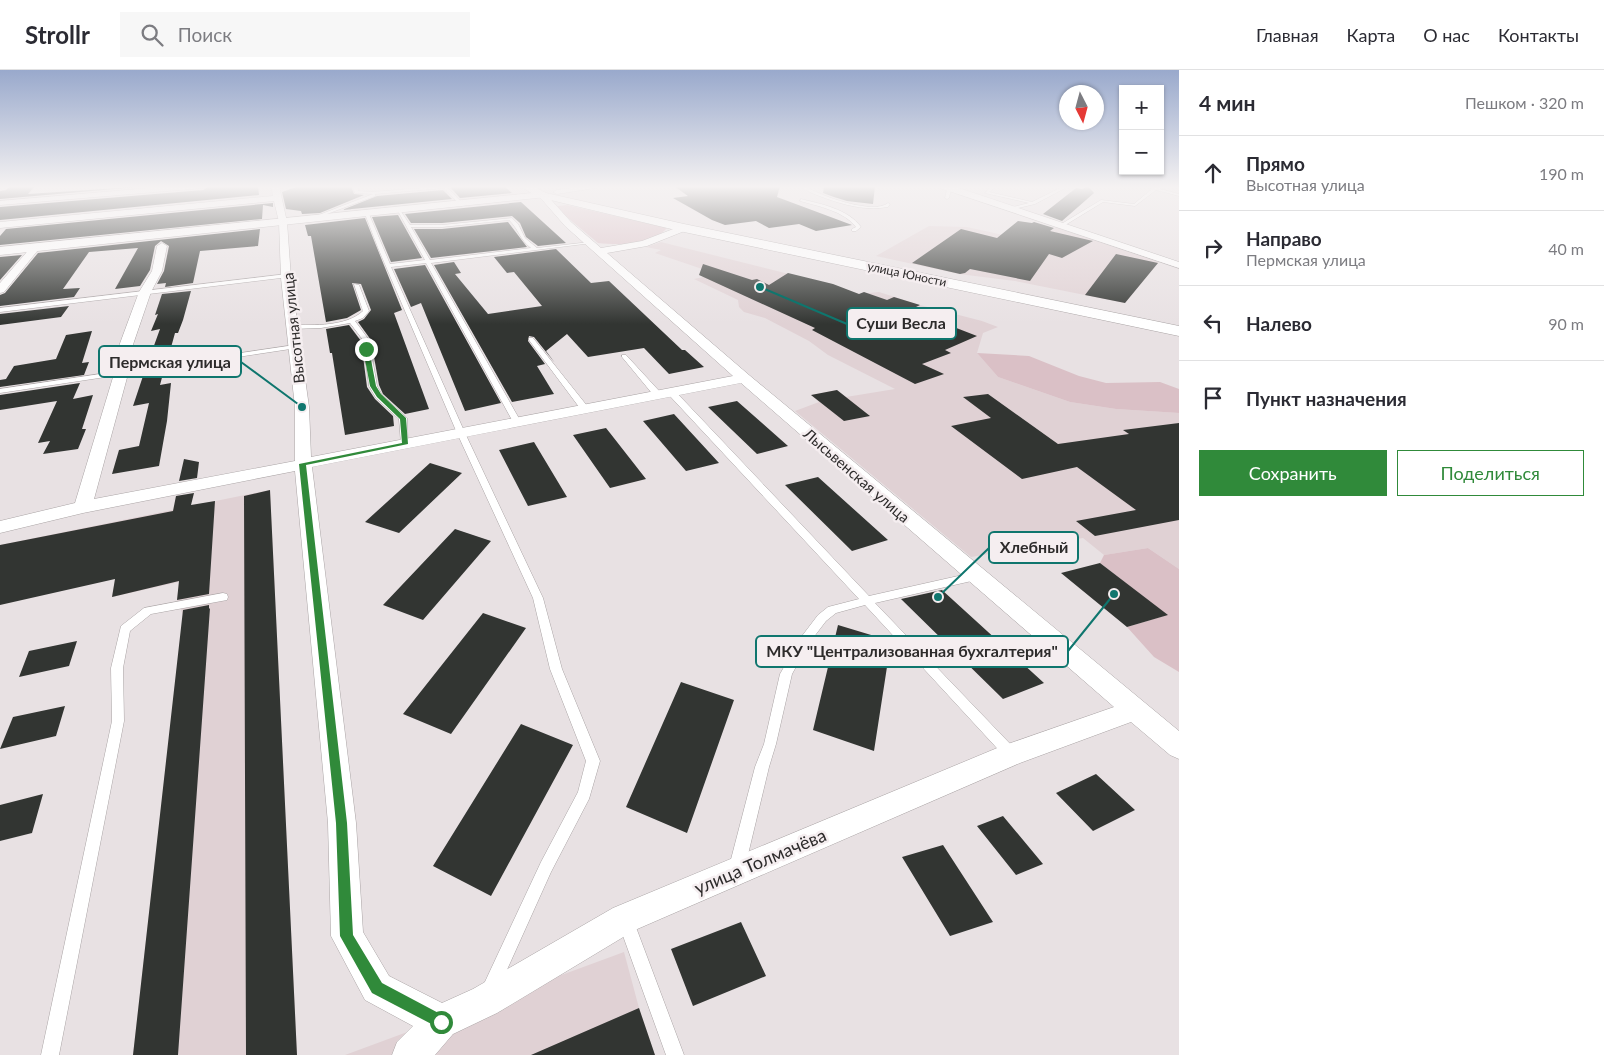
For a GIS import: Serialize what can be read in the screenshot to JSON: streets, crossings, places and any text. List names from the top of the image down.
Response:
{
  "streets": {
    "main road": ["улица Юности"],
    "street": ["Высотная улица", "Лысьвенская улица", "улица Толмачёва"]
  },
  "crossings": [
    ["Высотная улица", "улица Толмачёва"],
    ["Лысьвенская улица", "улица Толмачёва"]
  ],
  "places": [
    "Суши Весла",
    "Пермская улица",
    "МКУ \"Централизованная бухгалтерия\"",
    "Хлебный"
  ],
  "north": "bottom",
  "page": {
    "header": "Strollr",
    "search": "Поиск",
    "nav": [
      "Главная",
      "Карта",
      "О нас",
      "Контакты"
    ],
    "heading": ["4 мин", "Пешком · 320 m"],
    "map_buttons": ["+", "−"],
    "list": [
      ["Прямо", "Высотная улица", "190 m"],
      ["Направо", "Пермская улица", "40 m"],
      ["Налево", "90 m"],
      "Пункт назначения"
    ],
    "buttons": ["Сохранить", "Поделиться"]
  }
}
